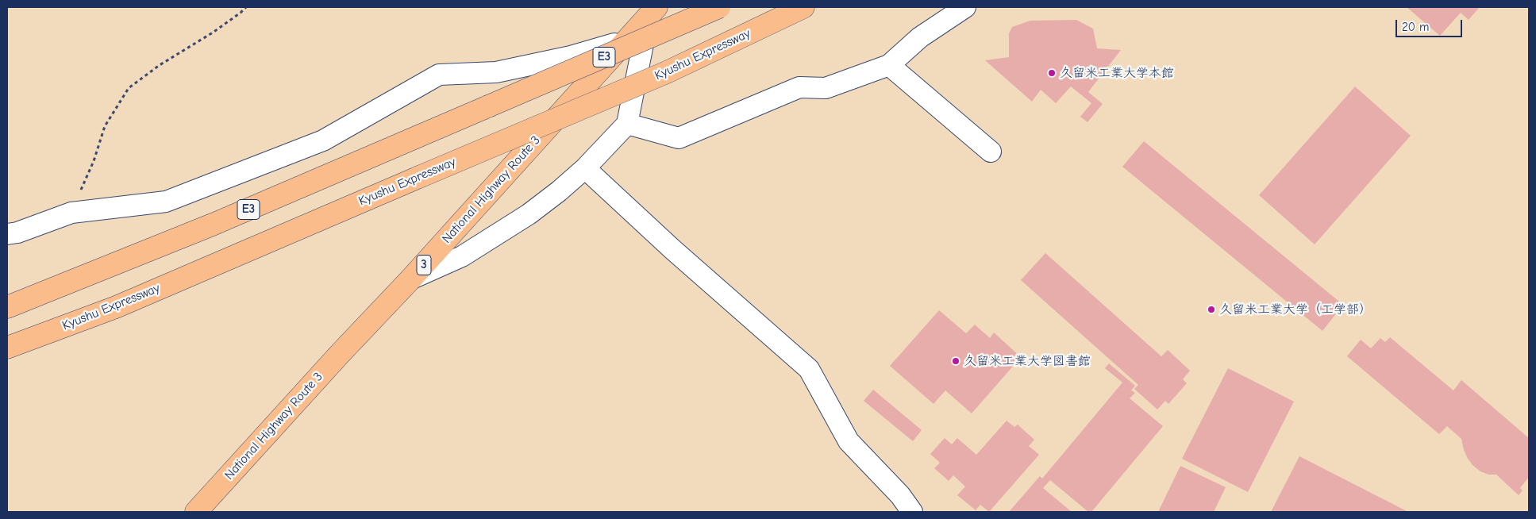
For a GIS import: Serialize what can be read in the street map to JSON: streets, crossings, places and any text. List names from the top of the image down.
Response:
{
  "streets": {
    "highway": [
      "Kyushu Expressway",
      "E3",
      "National Highway Route 3",
      "3"
    ]
  },
  "places": ["久留米工業大学本館", "久留米工業大学（工学部）", "久留米工業大学図書館"],
  "scale_bar": "20 m"
}
